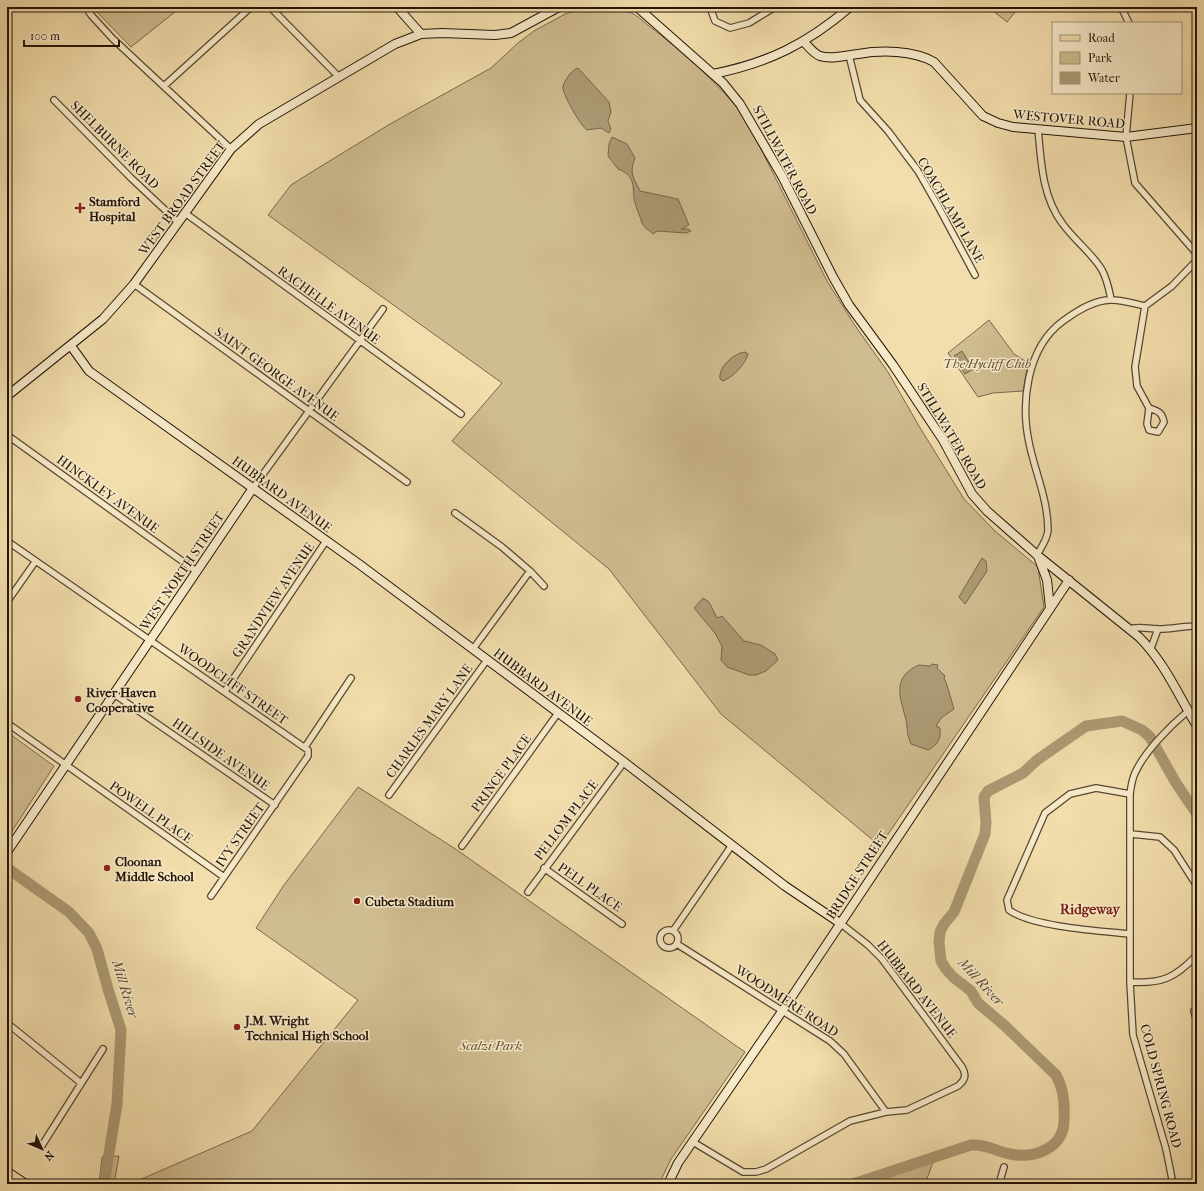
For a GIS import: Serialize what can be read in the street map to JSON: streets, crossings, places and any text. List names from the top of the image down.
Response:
{
  "streets": {
    "main road": [
      "WESTOVER ROAD",
      "STILLWATER ROAD",
      "WEST BROAD STREET",
      "HUBBARD AVENUE",
      "WEST NORTH STREET",
      "BRIDGE STREET"
    ],
    "street": [
      "SHELBURNE ROAD",
      "COACHLAMP LANE",
      "RACHELLE AVENUE",
      "SAINT GEORGE AVENUE",
      "HINCKLEY AVENUE",
      "GRANDVIEW AVENUE",
      "WOODCLIFF STREET",
      "CHARLES MARY LANE",
      "HILLSIDE AVENUE",
      "PRINCE PLACE",
      "POWELL PLACE",
      "PELLOM PLACE",
      "IVY STREET",
      "PELL PLACE",
      "WOODMERE ROAD",
      "COLD SPRING ROAD"
    ]
  },
  "crossings": [
    ["WESTOVER ROAD", "COACHLAMP LANE"],
    ["SHELBURNE ROAD", "WEST BROAD STREET"],
    ["STILLWATER ROAD", "BRIDGE STREET"],
    ["STILLWATER ROAD", "COLD SPRING ROAD"],
    ["WEST BROAD STREET", "RACHELLE AVENUE"],
    ["WEST BROAD STREET", "SAINT GEORGE AVENUE"],
    ["WEST BROAD STREET", "HUBBARD AVENUE"],
    ["RACHELLE AVENUE", "WEST NORTH STREET"],
    ["SAINT GEORGE AVENUE", "WEST NORTH STREET"],
    ["HINCKLEY AVENUE", "WEST NORTH STREET"],
    ["HUBBARD AVENUE", "WEST NORTH STREET"],
    ["HUBBARD AVENUE", "GRANDVIEW AVENUE"],
    ["HUBBARD AVENUE", "CHARLES MARY LANE"],
    ["HUBBARD AVENUE", "PRINCE PLACE"],
    ["HUBBARD AVENUE", "PELLOM PLACE"],
    ["HUBBARD AVENUE", "BRIDGE STREET"],
    ["HUBBARD AVENUE", "WOODMERE ROAD"],
    ["WEST NORTH STREET", "WOODCLIFF STREET"],
    ["WEST NORTH STREET", "HILLSIDE AVENUE"],
    ["WEST NORTH STREET", "POWELL PLACE"],
    ["GRANDVIEW AVENUE", "WOODCLIFF STREET"],
    ["WOODCLIFF STREET", "IVY STREET"],
    ["HILLSIDE AVENUE", "IVY STREET"],
    ["POWELL PLACE", "IVY STREET"],
    ["PELLOM PLACE", "PELL PLACE"],
    ["BRIDGE STREET", "WOODMERE ROAD"]
  ],
  "districts": ["Ridgeway"],
  "water": ["Mill River"],
  "parks": ["The Hycliff Club", "Scalzi Park"],
  "places": {
    "health": ["Stamford Hospital"],
    "other": [
      "River Haven Cooperative",
      "Cloonan Middle School",
      "Cubeta Stadium",
      "J.M. Wright Technical High School"
    ]
  },
  "legend": ["Road", "Park", "Water"],
  "scale_bar": "100 m",
  "north": "bottom right"
}
